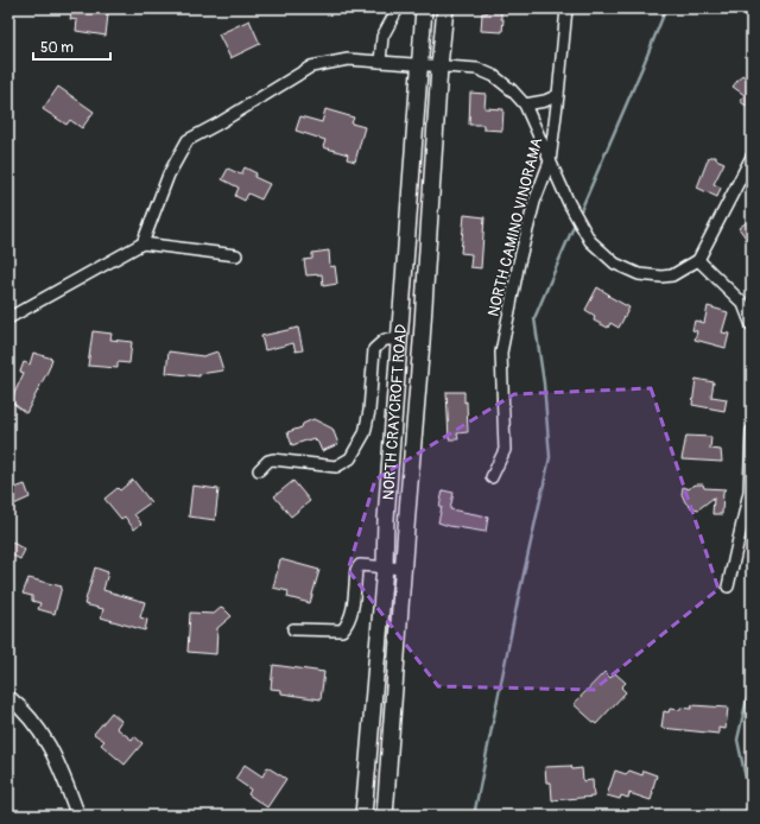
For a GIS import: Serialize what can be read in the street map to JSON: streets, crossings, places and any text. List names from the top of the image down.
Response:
{
  "streets": {
    "main road": ["NORTH CRAYCROFT ROAD"],
    "street": ["NORTH CAMINO VINORAMA"]
  },
  "scale_bar": "50 m"
}
